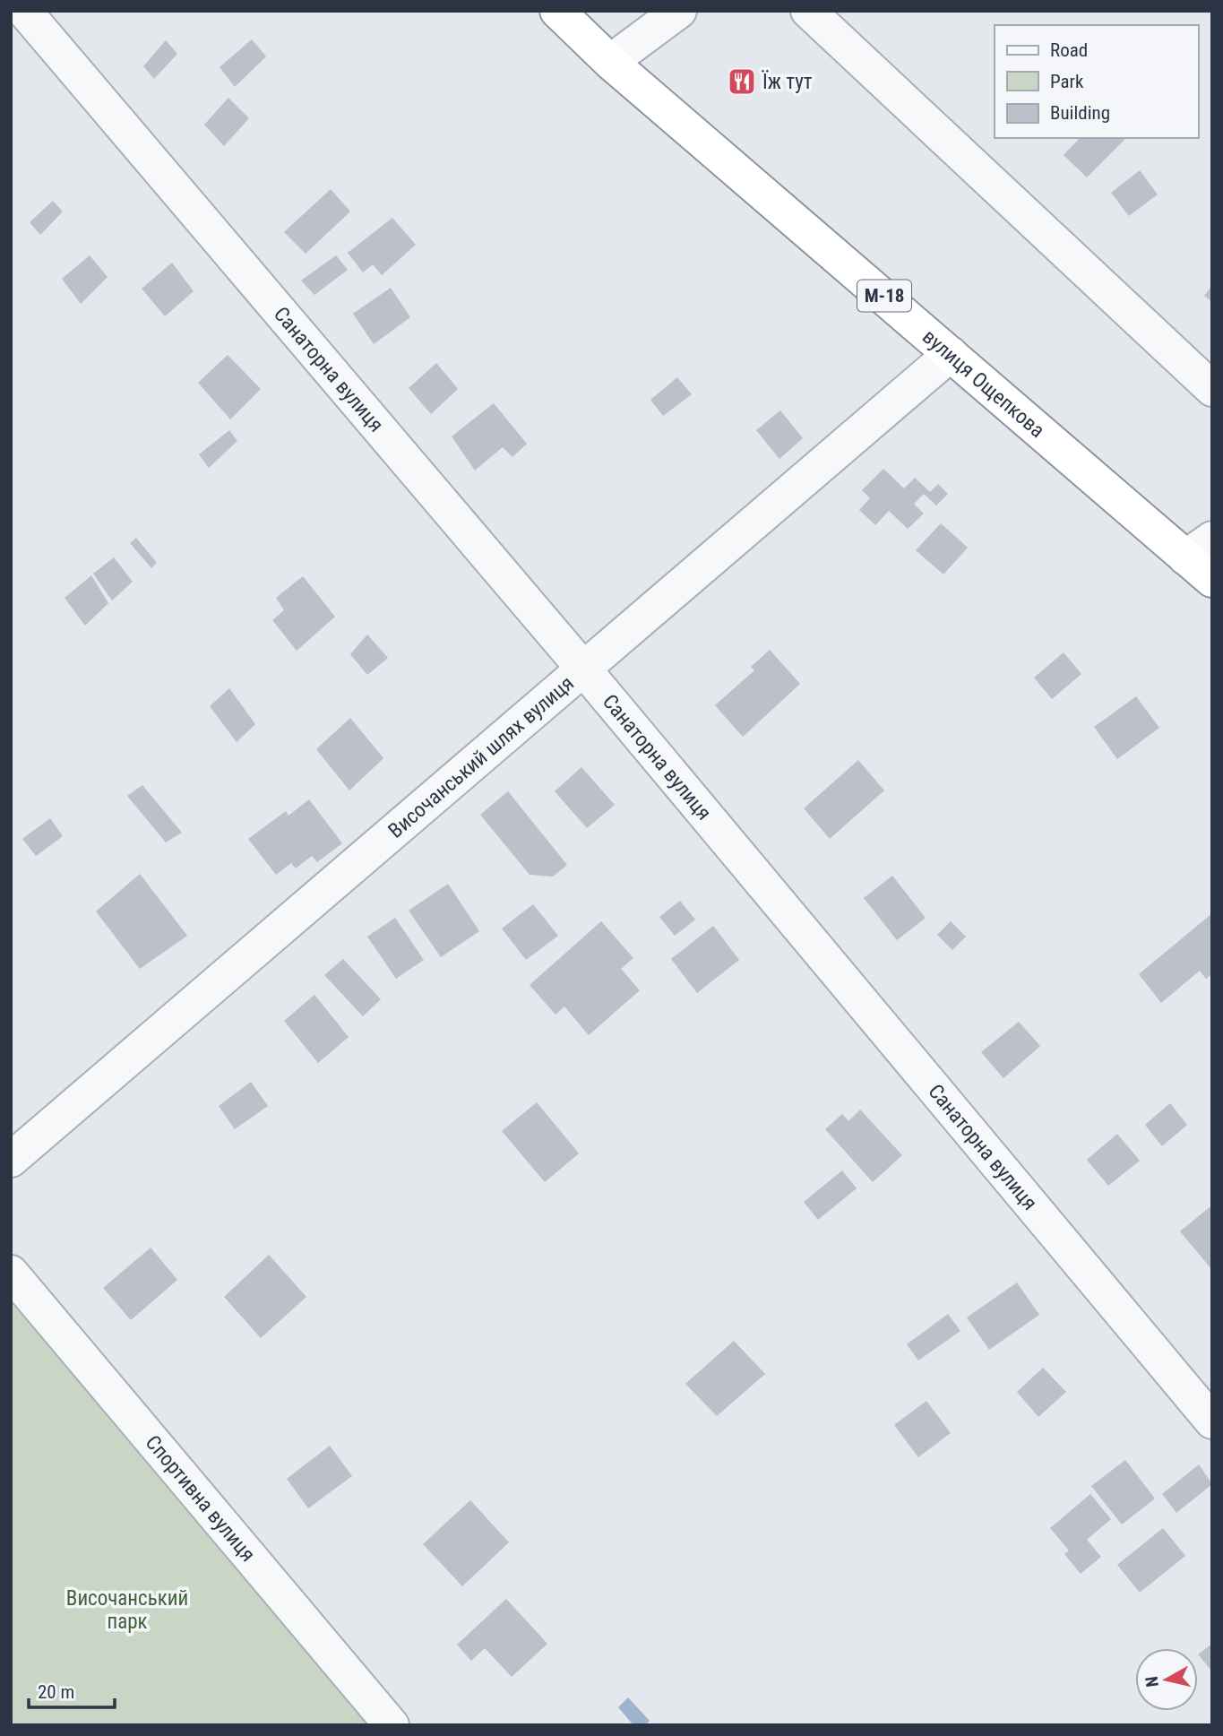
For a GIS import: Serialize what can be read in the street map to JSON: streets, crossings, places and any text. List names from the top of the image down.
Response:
{
  "streets": {
    "highway": ["М-18", "вулиця Ощепкова"],
    "street": ["Санаторна вулиця", "Височанський шлях вулиця", "Спортивна вулиця"]
  },
  "crossings": [
    ["Санаторна вулиця", "Височанський шлях вулиця"],
    ["вулиця Ощепкова", "Височанський шлях вулиця"]
  ],
  "parks": ["Височанський парк"],
  "places": {
    "restaurant": ["Їж тут"]
  },
  "legend": ["Road", "Park", "Building"],
  "scale_bar": "20 m",
  "north": "left"
}
